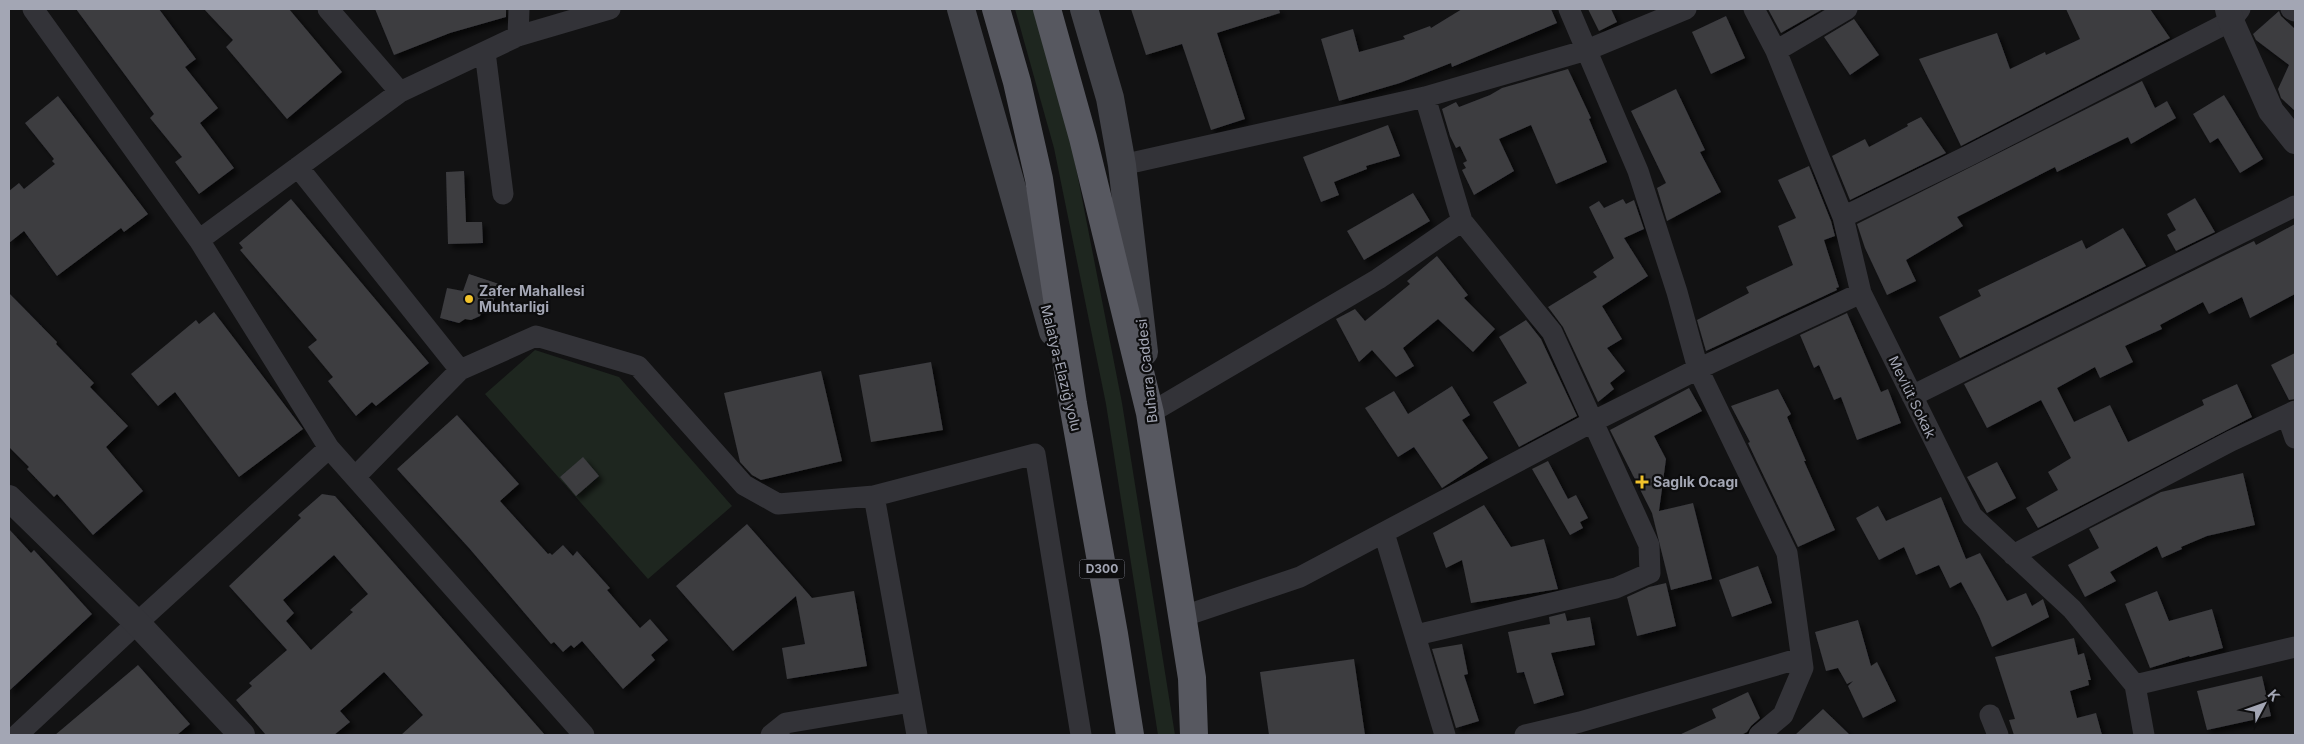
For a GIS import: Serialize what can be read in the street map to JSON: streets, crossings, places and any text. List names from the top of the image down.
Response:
{
  "streets": {
    "highway": ["Malatya-Elazığ yolu", "Buhara Caddesi", "D300"],
    "street": ["Mevlüt Sokak"]
  },
  "places": {
    "other": ["Zafer Mahallesi Muhtarligi"],
    "health": ["Saglık Ocagı"]
  },
  "north": "top right"
}
